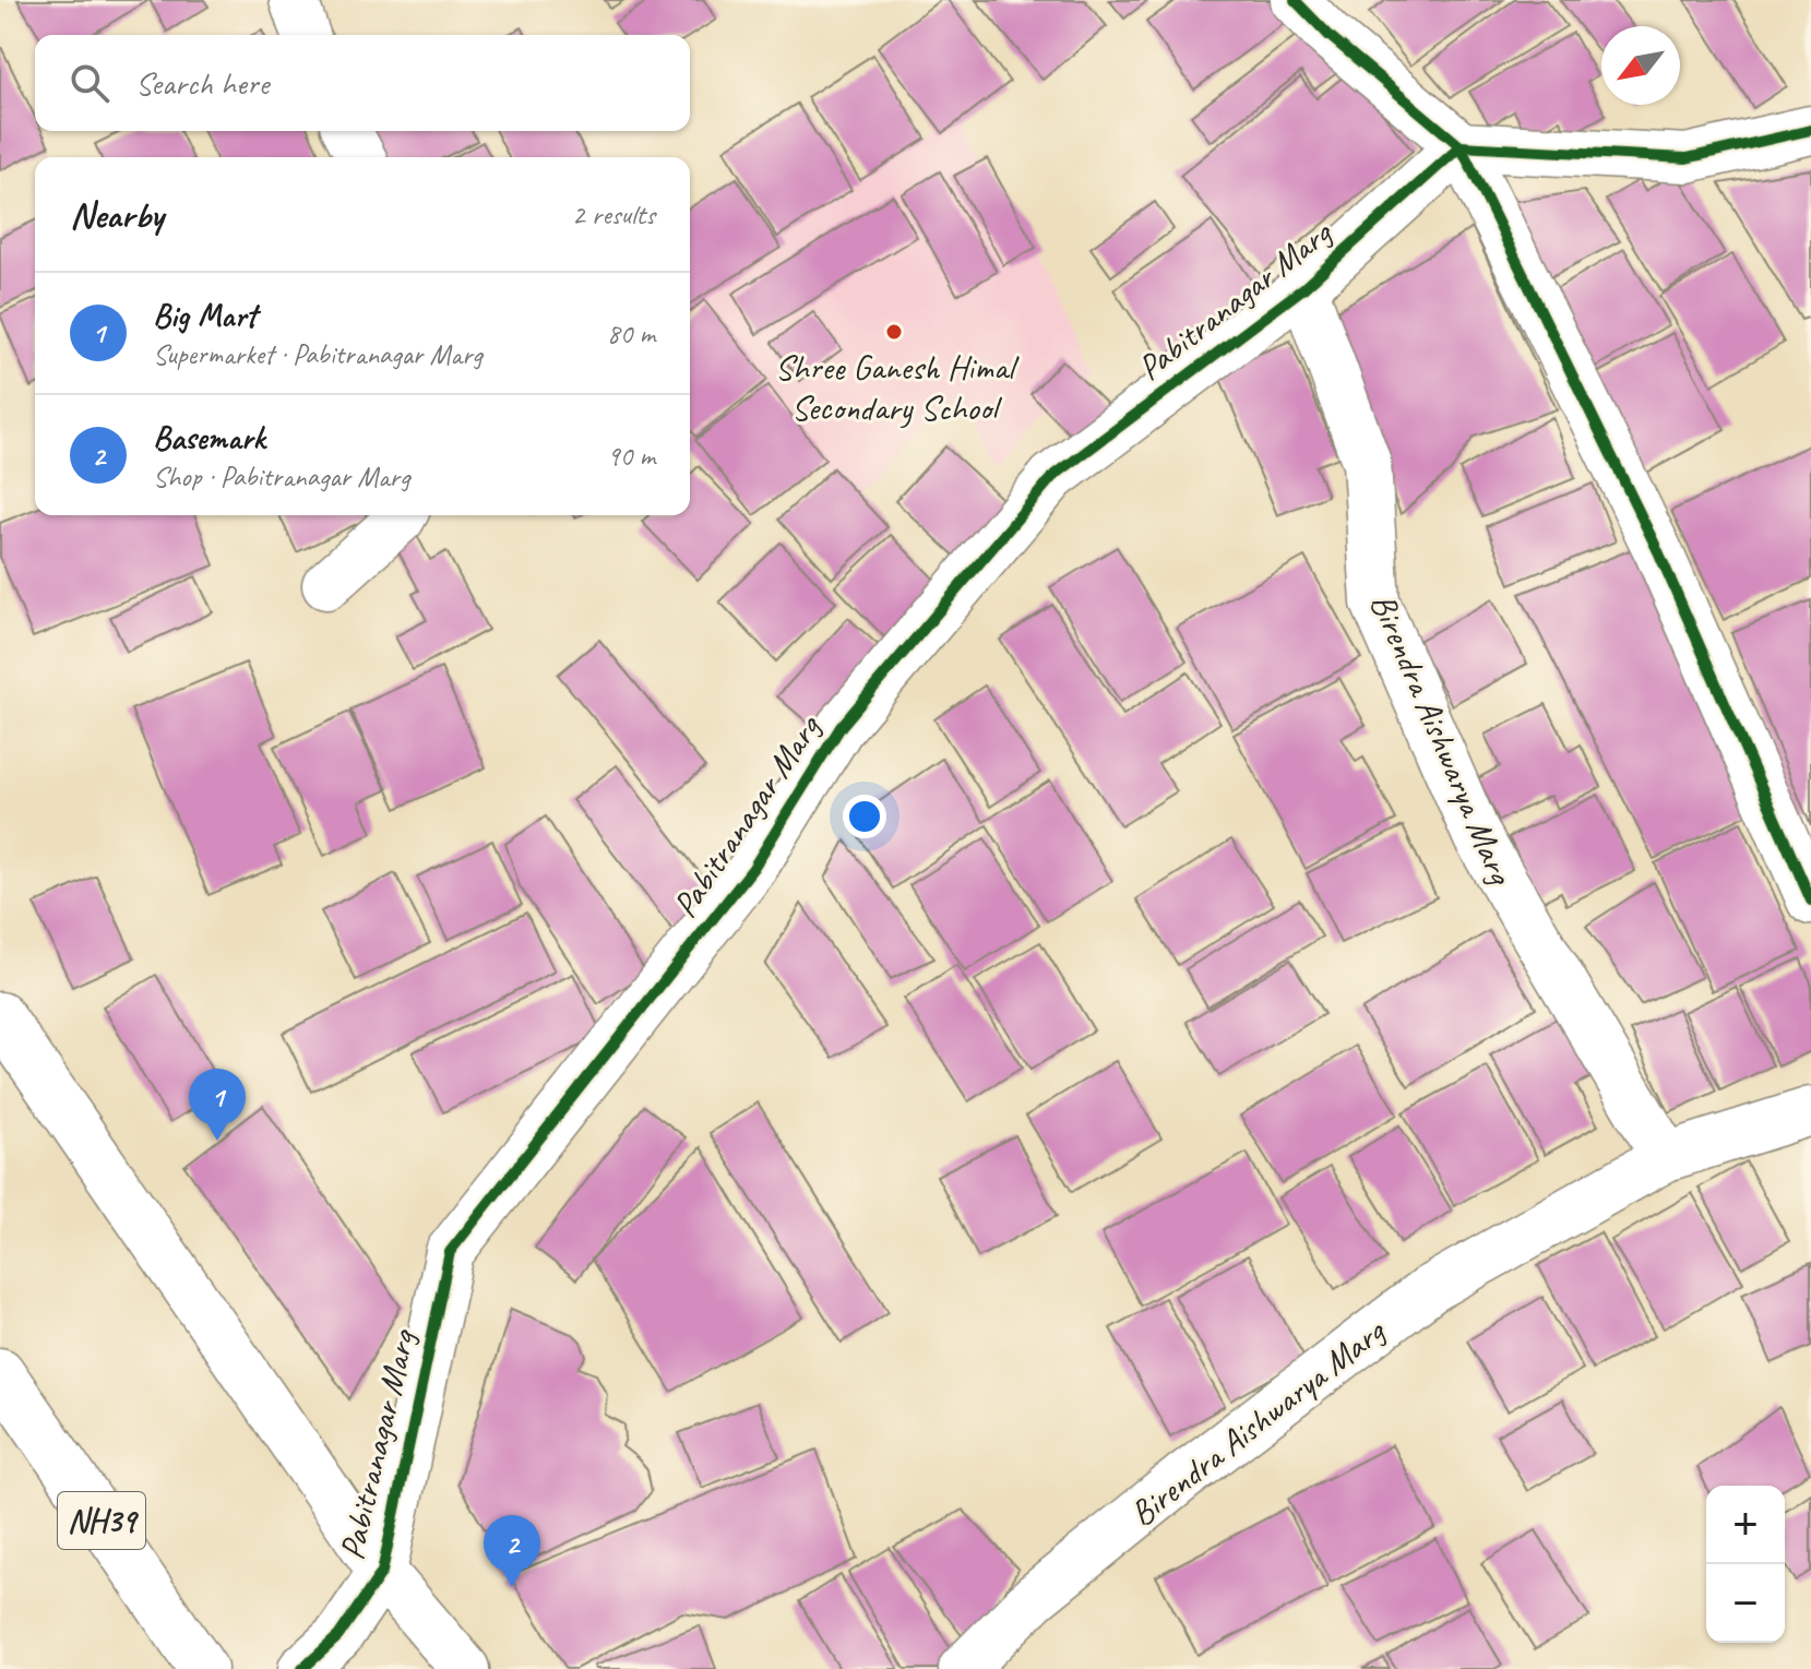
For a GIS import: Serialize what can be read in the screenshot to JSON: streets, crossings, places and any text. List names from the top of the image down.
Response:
{
  "streets": {
    "main road": ["Pabitranagar Marg", "Birendra Aishwarya Marg", "NH39"]
  },
  "crossings": [
    ["Pabitranagar Marg", "Birendra Aishwarya Marg"]
  ],
  "places": ["Shree Ganesh Himal Secondary School"],
  "north": "bottom left",
  "page": {
    "search": "Search here",
    "heading": ["Nearby", "2 results"],
    "list": [
      {
        "mark": "1",
        "name": "Big Mart",
        "note": "Supermarket · Pabitranagar Marg",
        "value": "80 m"
      },
      {
        "mark": "2",
        "name": "Basemark",
        "note": "Shop · Pabitranagar Marg",
        "value": "90 m"
      }
    ],
    "pins": ["1", "2"],
    "map_buttons": ["+", "−"]
  }
}
